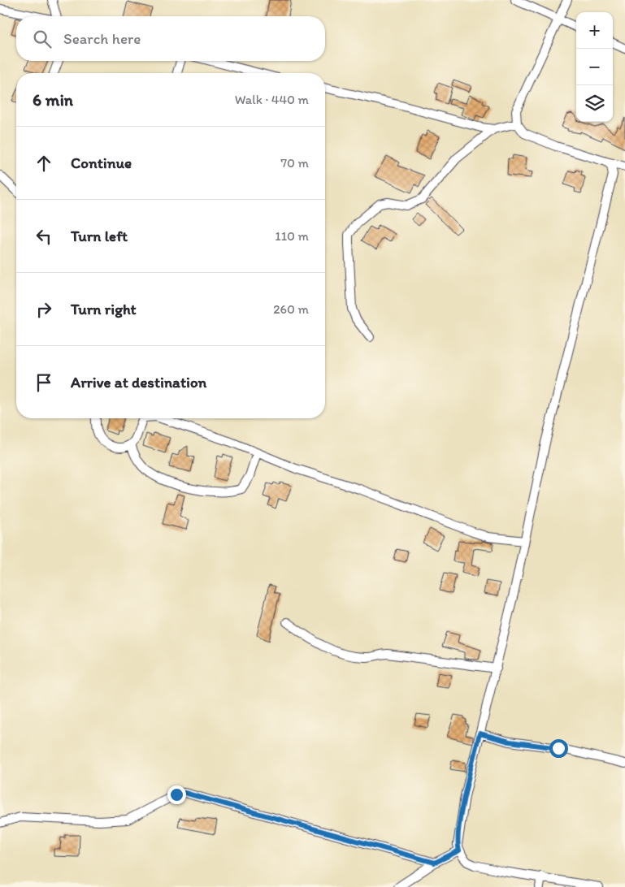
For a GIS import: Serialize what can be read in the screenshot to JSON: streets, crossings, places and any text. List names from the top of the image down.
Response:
{
  "page": {
    "map_buttons": ["+", "−"],
    "search": "Search here",
    "heading": ["6 min", "Walk · 440 m"],
    "list": [
      ["Continue", "70 m"],
      ["Turn left", "110 m"],
      ["Turn right", "260 m"],
      "Arrive at destination"
    ]
  }
}
